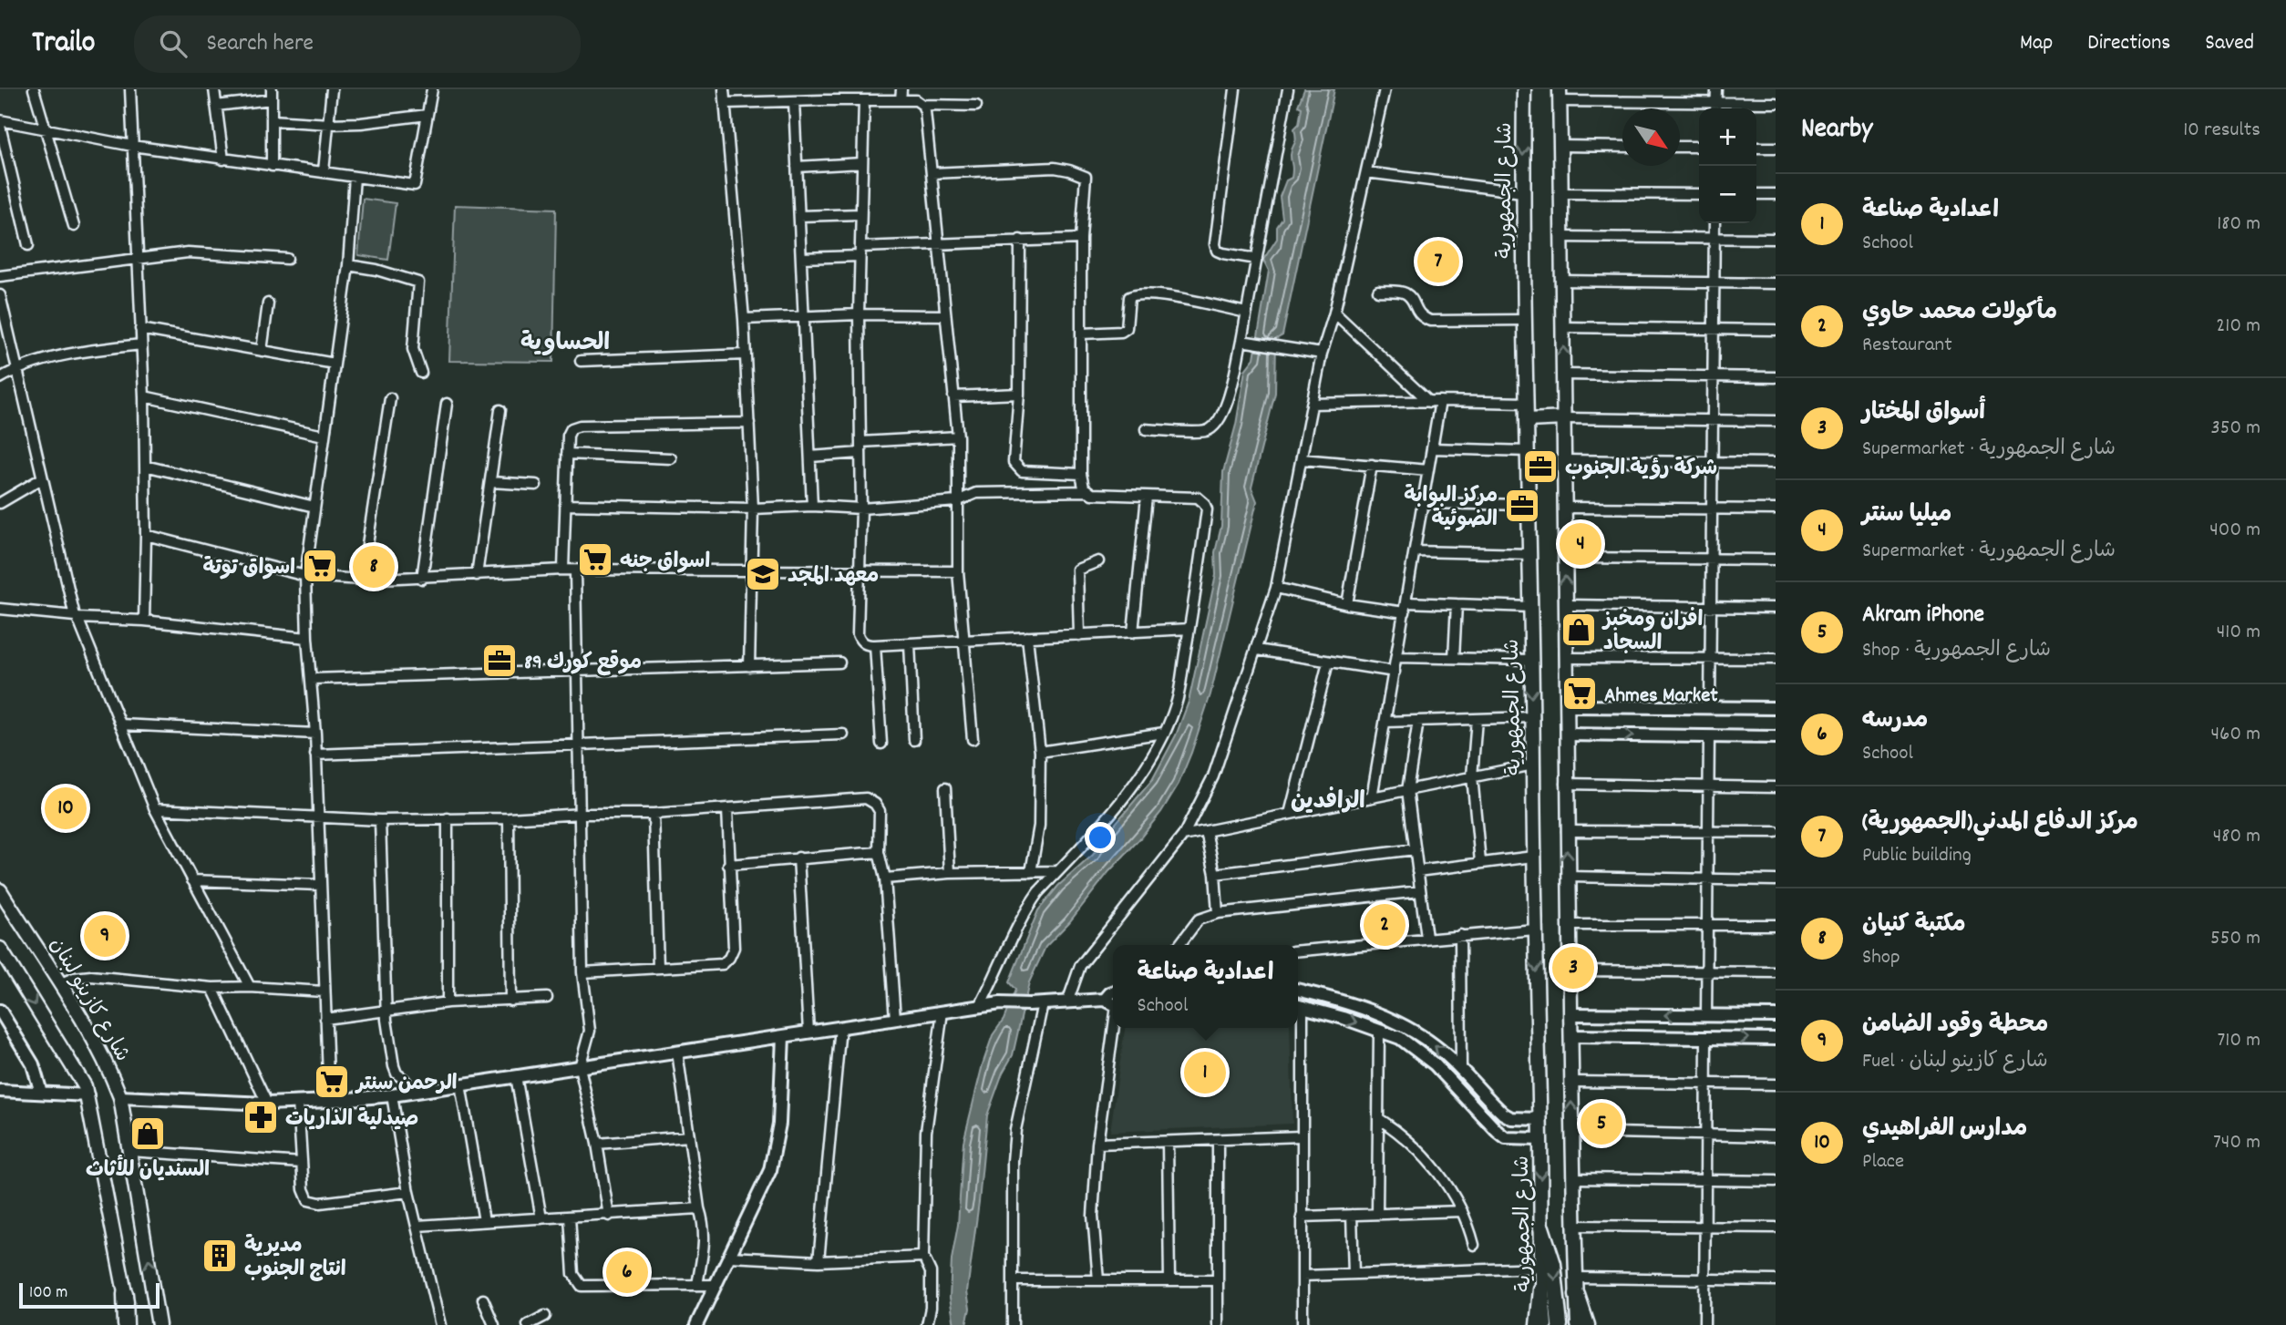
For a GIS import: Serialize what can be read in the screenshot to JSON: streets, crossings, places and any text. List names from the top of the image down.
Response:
{
  "streets": {
    "main road": ["شارع الجمهورية", "شارع كازينو لبنان"]
  },
  "districts": ["الحساوية", "الرافدين"],
  "places": {
    "office": ["شركة رؤية الجنوب", "مركز البوابة الضوئية", "موقع كورك 89"],
    "supermarket": [
      "اسواق جنه",
      "اسواق توتة",
      "Ahmes Market",
      "الرحمن سنتر"
    ],
    "school or university": ["معهد المجد"],
    "shop": ["افران ومخبز السجاد", "السنديان للأثاث"],
    "pharmacy": ["صيدلية الذاريات"],
    "building": ["مديرية انتاج الجنوب"]
  },
  "scale_bar": "100 m",
  "north": "bottom right",
  "page": {
    "header": "Trailo",
    "search": "Search here",
    "nav": ["Map", "Directions", "Saved"],
    "heading": ["Nearby", "10 results"],
    "map_buttons": ["+", "−"],
    "list": [
      {
        "mark": "1",
        "name": "اعدادية صناعة",
        "note": "School",
        "value": "180 m"
      },
      {
        "mark": "2",
        "name": "مأكولات محمد حاوي",
        "note": "Restaurant",
        "value": "210 m"
      },
      {
        "mark": "3",
        "name": "أسواق المختار",
        "note": "Supermarket · شارع الجمهورية",
        "value": "350 m"
      },
      {
        "mark": "4",
        "name": "ميليا سنتر",
        "note": "Supermarket · شارع الجمهورية",
        "value": "400 m"
      },
      {
        "mark": "5",
        "name": "Akram iPhone",
        "note": "Shop · شارع الجمهورية",
        "value": "410 m"
      },
      {
        "mark": "6",
        "name": "مدرسه",
        "note": "School",
        "value": "460 m"
      },
      {
        "mark": "7",
        "name": "مركز الدفاع المدني(الجمهورية)",
        "note": "Public building",
        "value": "480 m"
      },
      {
        "mark": "8",
        "name": "مكتبة كنيان",
        "note": "Shop",
        "value": "550 m"
      },
      {
        "mark": "9",
        "name": "محطة وقود الضامن",
        "note": "Fuel · شارع كازينو لبنان",
        "value": "710 m"
      },
      {
        "mark": "10",
        "name": "مدارس الفراهيدي",
        "note": "Place",
        "value": "740 m"
      }
    ],
    "pins": [
      "7",
      "4",
      "8",
      "10",
      "2",
      "9",
      "3",
      "1",
      "5",
      "6"
    ],
    "popup": ["اعدادية صناعة", "School"],
    "scale": "100 m"
  }
}
